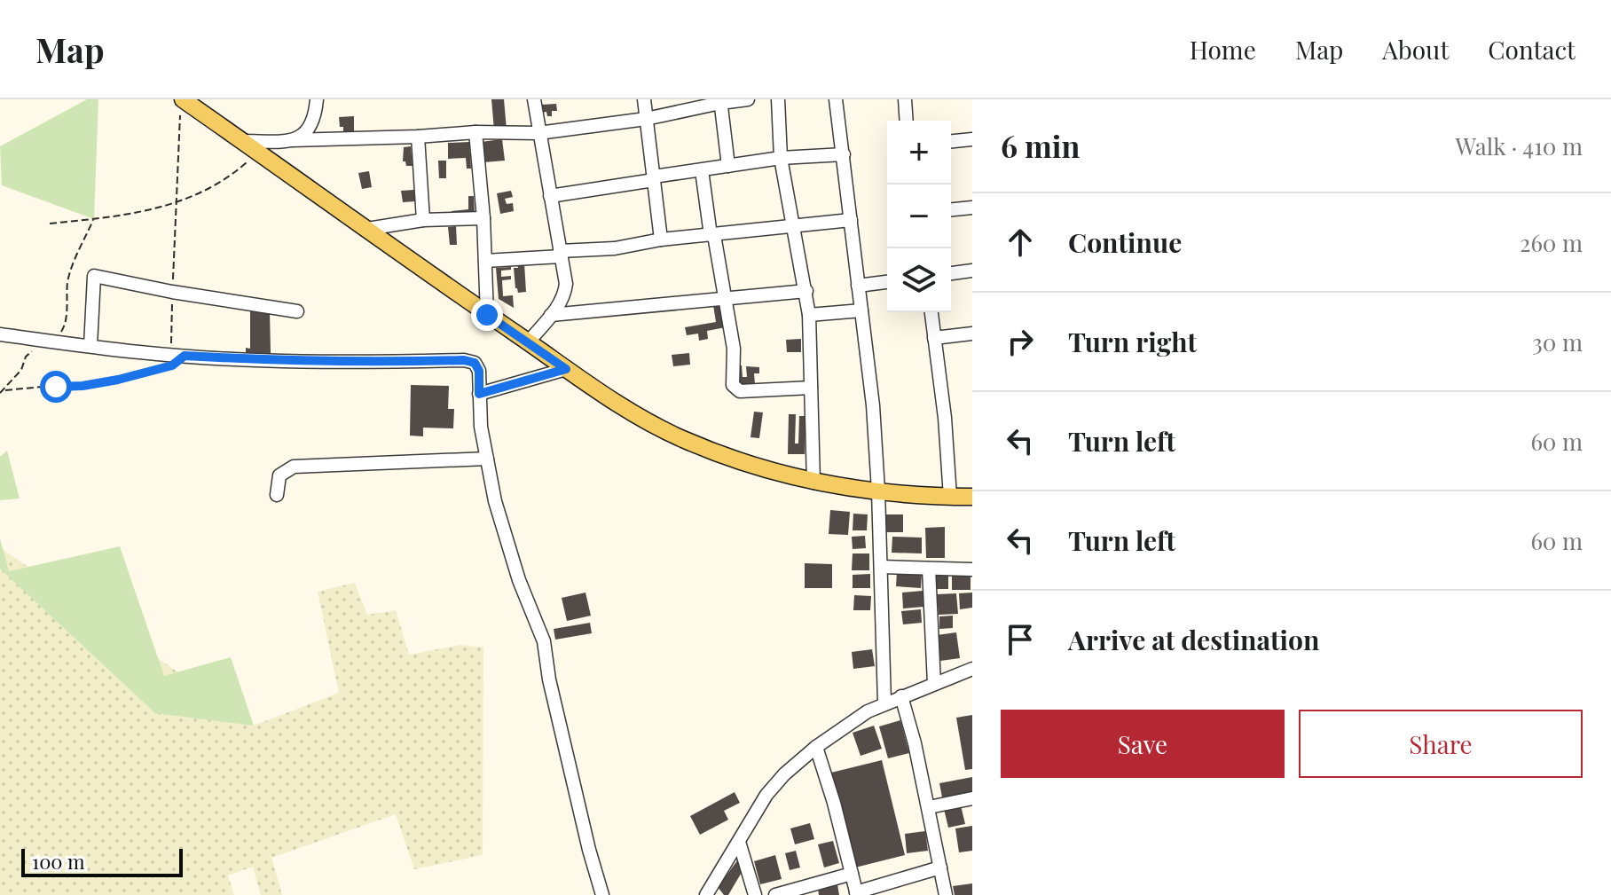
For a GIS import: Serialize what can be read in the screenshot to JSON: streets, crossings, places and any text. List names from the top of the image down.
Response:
{
  "scale_bar": "100 m",
  "page": {
    "header": "Map",
    "nav": [
      "Home",
      "Map",
      "About",
      "Contact"
    ],
    "heading": ["6 min", "Walk · 410 m"],
    "map_buttons": ["+", "−"],
    "list": [
      ["Continue", "260 m"],
      ["Turn right", "30 m"],
      ["Turn left", "60 m"],
      ["Turn left", "60 m"],
      "Arrive at destination"
    ],
    "buttons": ["Save", "Share"],
    "scale": "100 m"
  }
}
